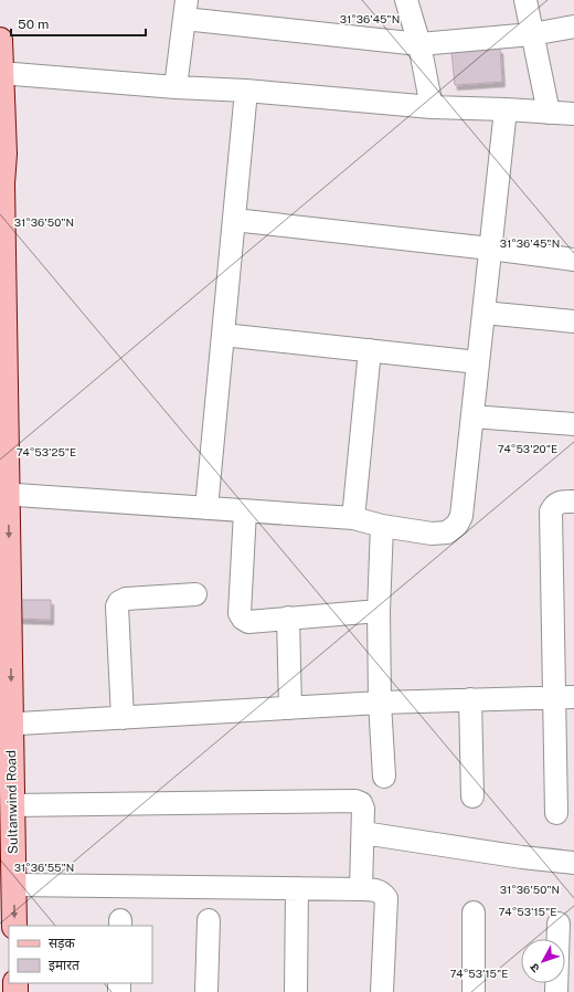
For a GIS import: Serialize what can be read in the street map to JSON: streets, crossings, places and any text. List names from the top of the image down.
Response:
{
  "streets": {
    "main road": ["Sultanwind Road"]
  },
  "legend": ["सड़क", "इमारत"],
  "scale_bar": "50 m",
  "north": "bottom left",
  "coordinates": [
    "31°36'45\"N",
    "31°36'50\"N",
    "74°53'20\"E",
    "74°53'25\"E",
    "31°36'55\"N",
    "74°53'15\"E"
  ]
}
